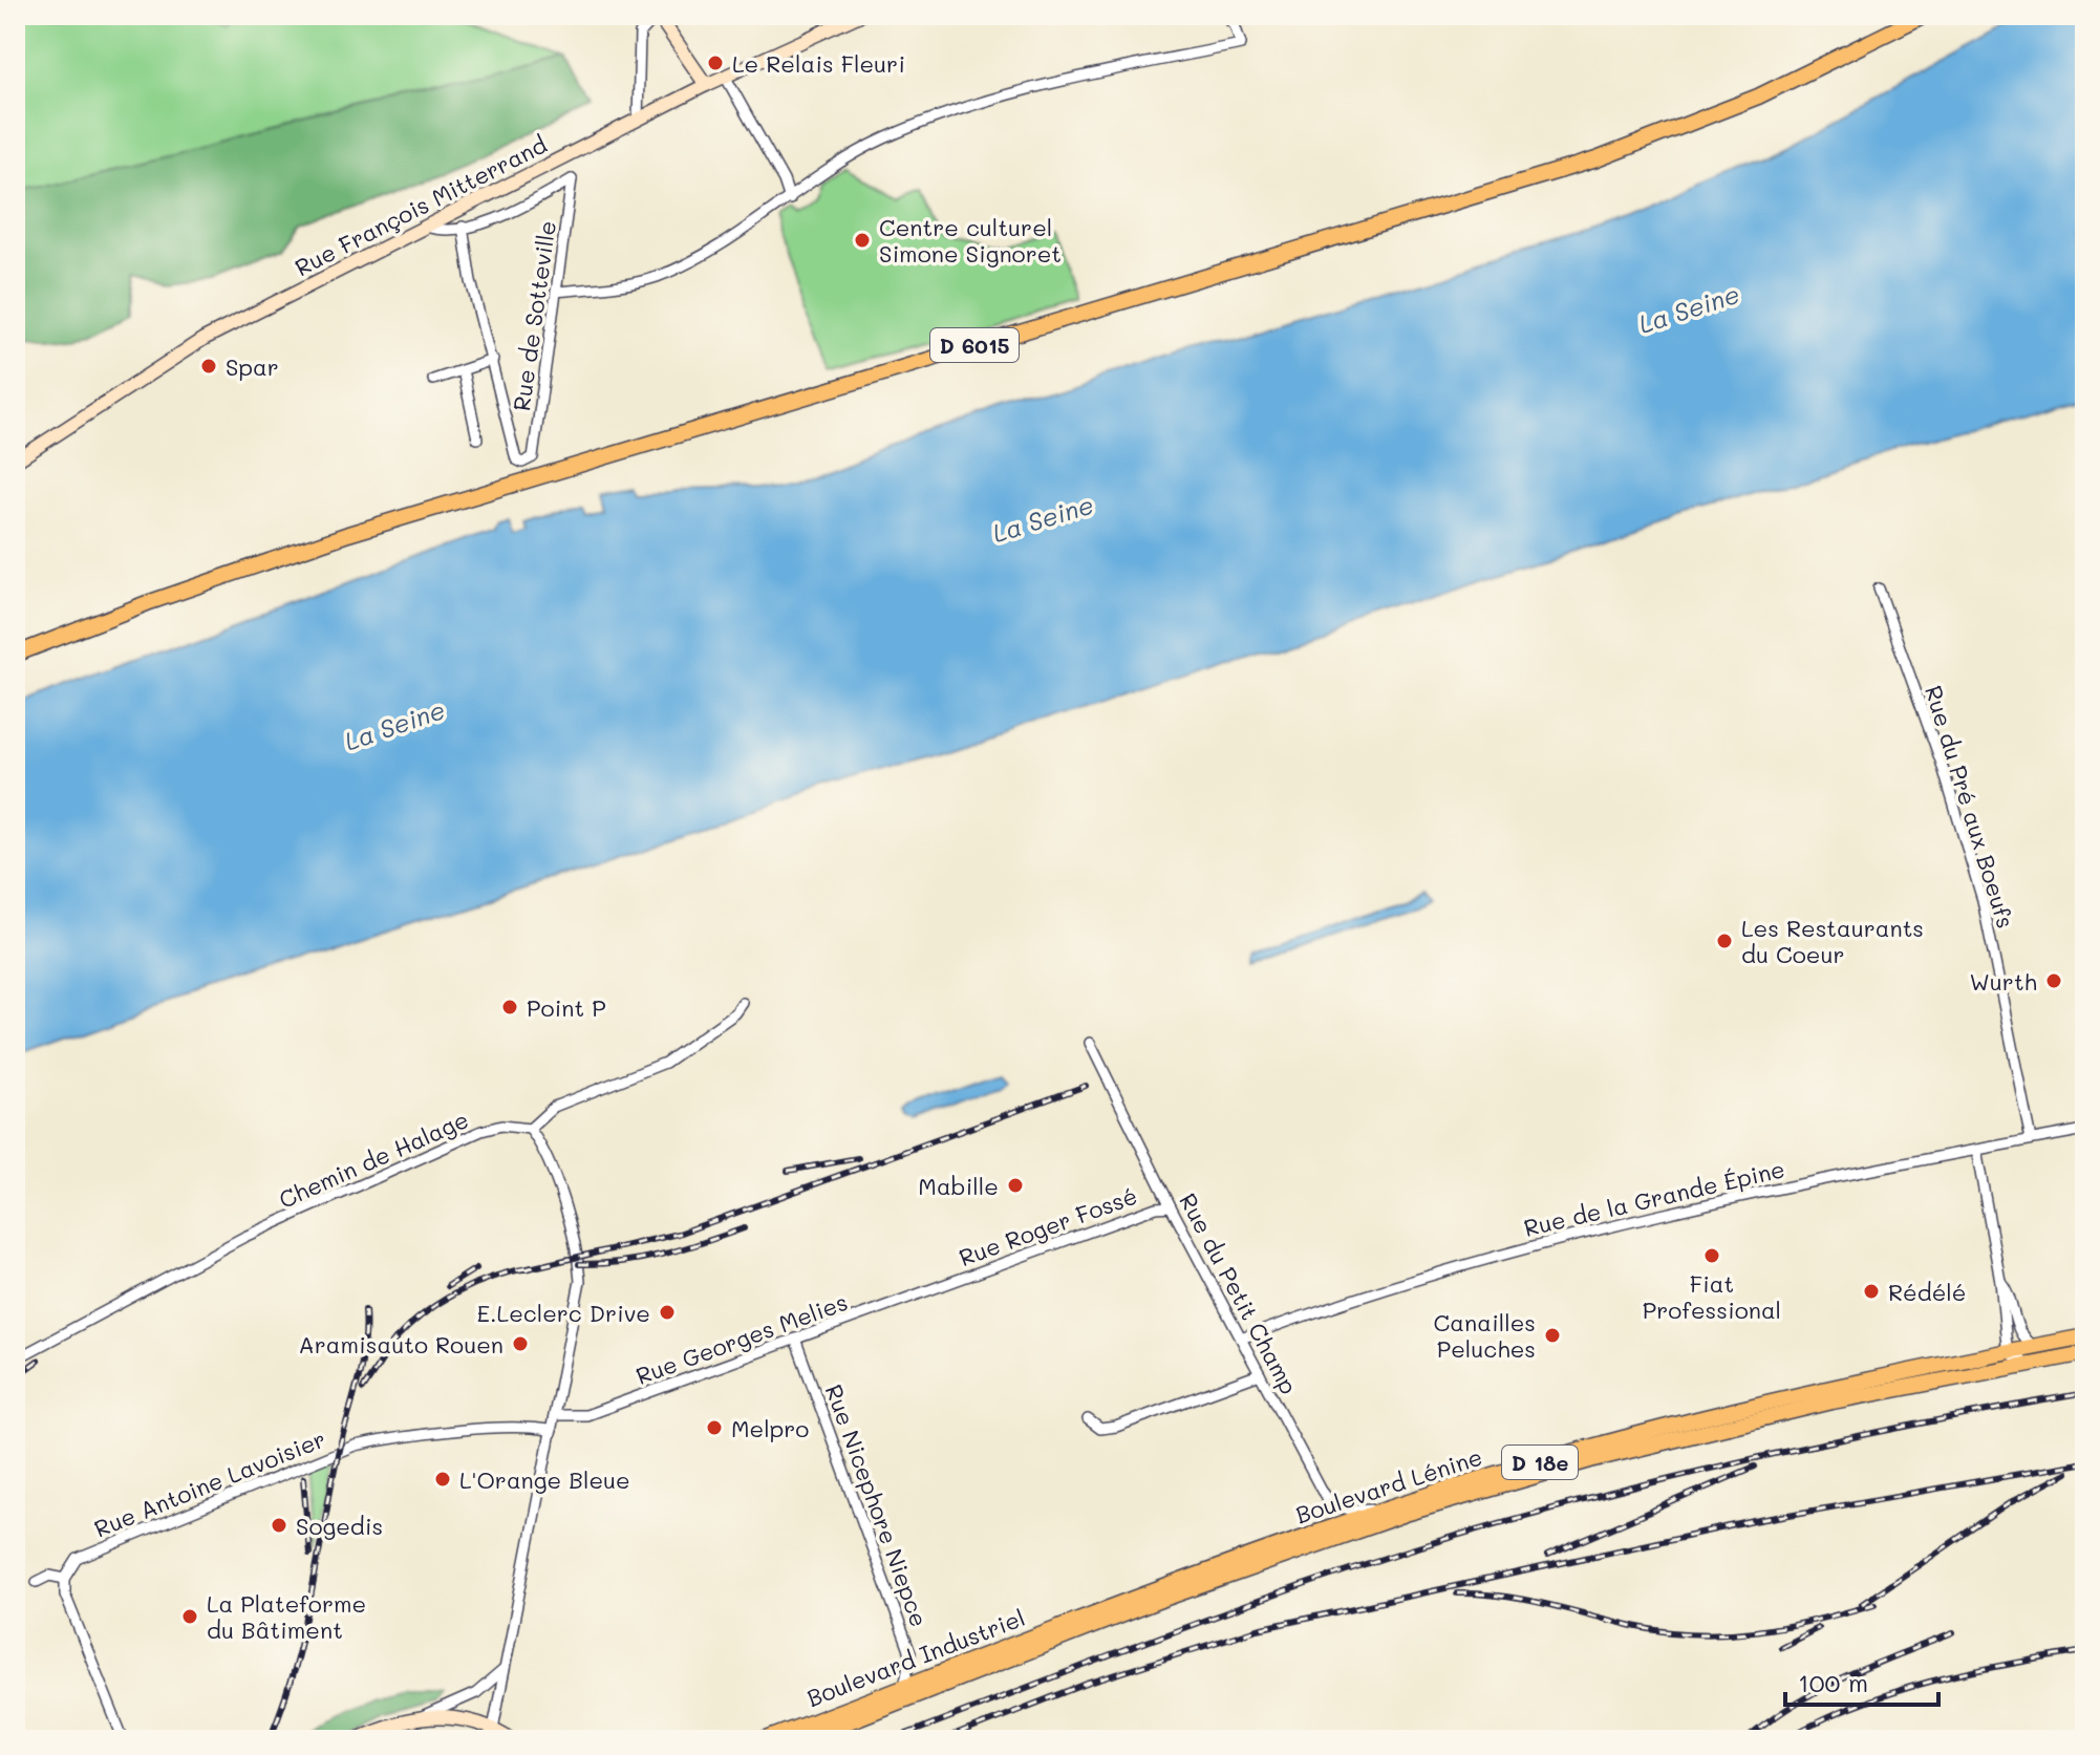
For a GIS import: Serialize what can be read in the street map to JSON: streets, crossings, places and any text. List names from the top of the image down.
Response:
{
  "streets": {
    "main road": [
      "D 6015",
      "D 18e",
      "Boulevard Lénine",
      "Boulevard Industriel"
    ],
    "street": [
      "Rue François Mitterrand",
      "Rue de Sotteville",
      "Rue du Pré aux Boeufs",
      "Chemin de Halage",
      "Rue de la Grande Épine",
      "Rue Roger Fossé",
      "Rue du Petit Champ",
      "Rue Georges Melies",
      "Rue Antoine Lavoisier",
      "Rue Nicephore Niepce"
    ]
  },
  "crossings": [
    ["Rue du Pré aux Boeufs", "Rue de la Grande Épine"],
    ["Rue de la Grande Épine", "Rue du Petit Champ"],
    ["Rue Roger Fossé", "Rue du Petit Champ"],
    ["Rue Roger Fossé", "Rue Georges Melies"],
    ["Rue du Petit Champ", "Boulevard Lénine"],
    ["Rue Georges Melies", "Rue Nicephore Niepce"],
    ["Boulevard Lénine", "Boulevard Industriel"],
    ["Rue Nicephore Niepce", "Boulevard Industriel"]
  ],
  "water": ["La Seine"],
  "places": [
    "Le Relais Fleuri",
    "Centre culturel Simone Signoret",
    "Spar",
    "Les Restaurants du Coeur",
    "Wurth",
    "Point P",
    "Mabille",
    "Fiat Professional",
    "Rédélé",
    "E.Leclerc Drive",
    "Canailles Peluches",
    "Aramisauto Rouen",
    "Melpro",
    "L'Orange Bleue",
    "Sogedis",
    "La Plateforme du Bâtiment"
  ],
  "scale_bar": "100 m"
}
